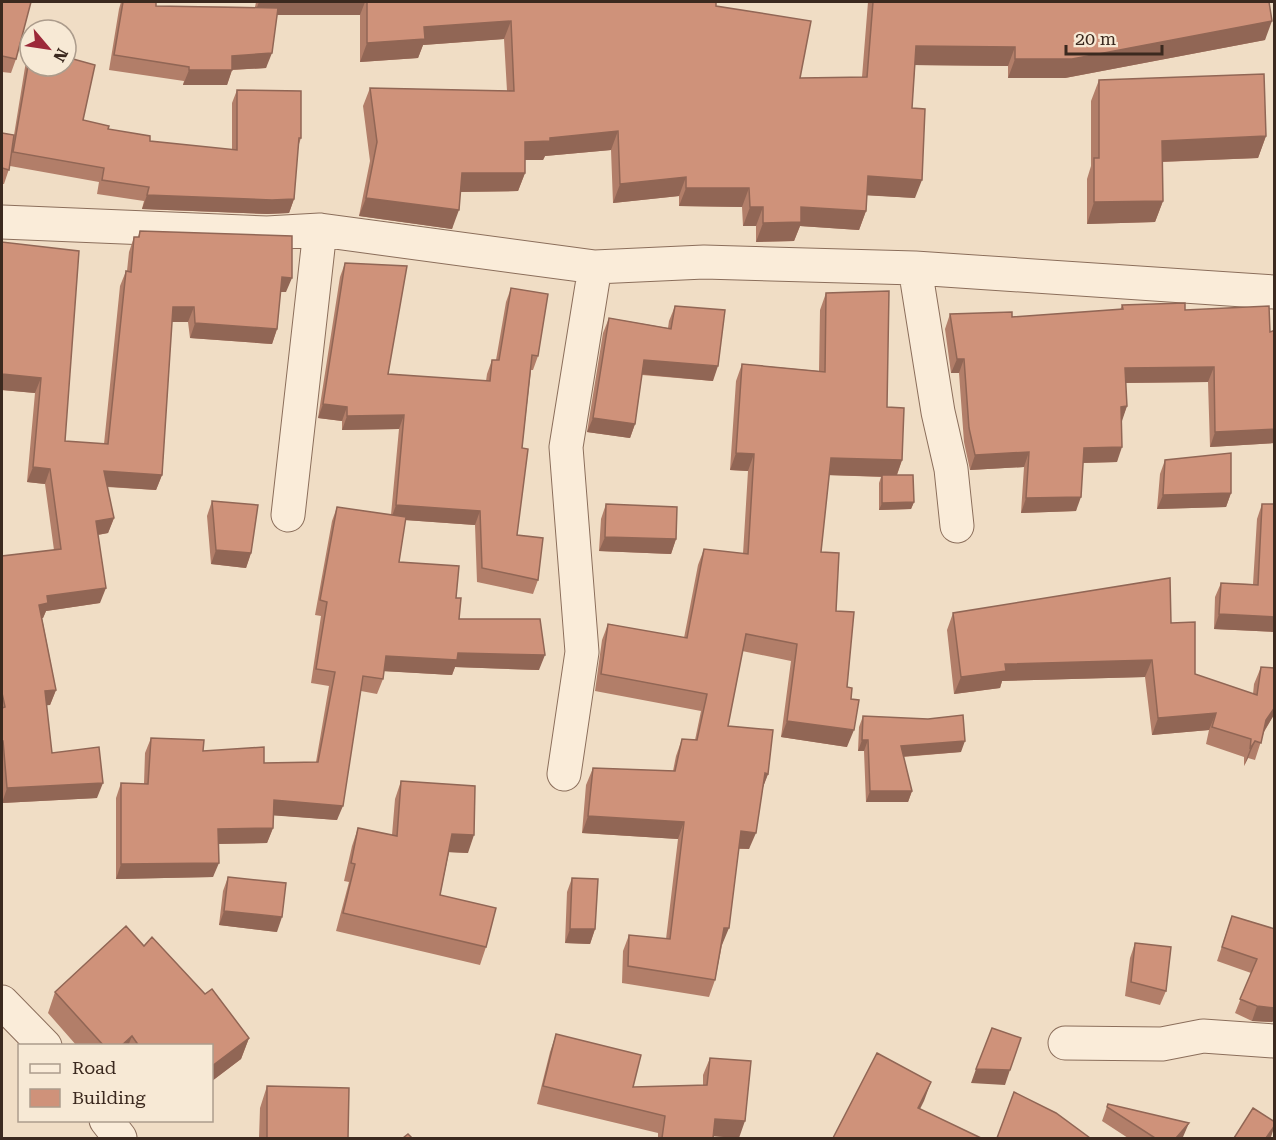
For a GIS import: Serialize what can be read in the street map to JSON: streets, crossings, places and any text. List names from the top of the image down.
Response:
{
  "legend": ["Road", "Building"],
  "scale_bar": "20 m",
  "north": "bottom right"
}
